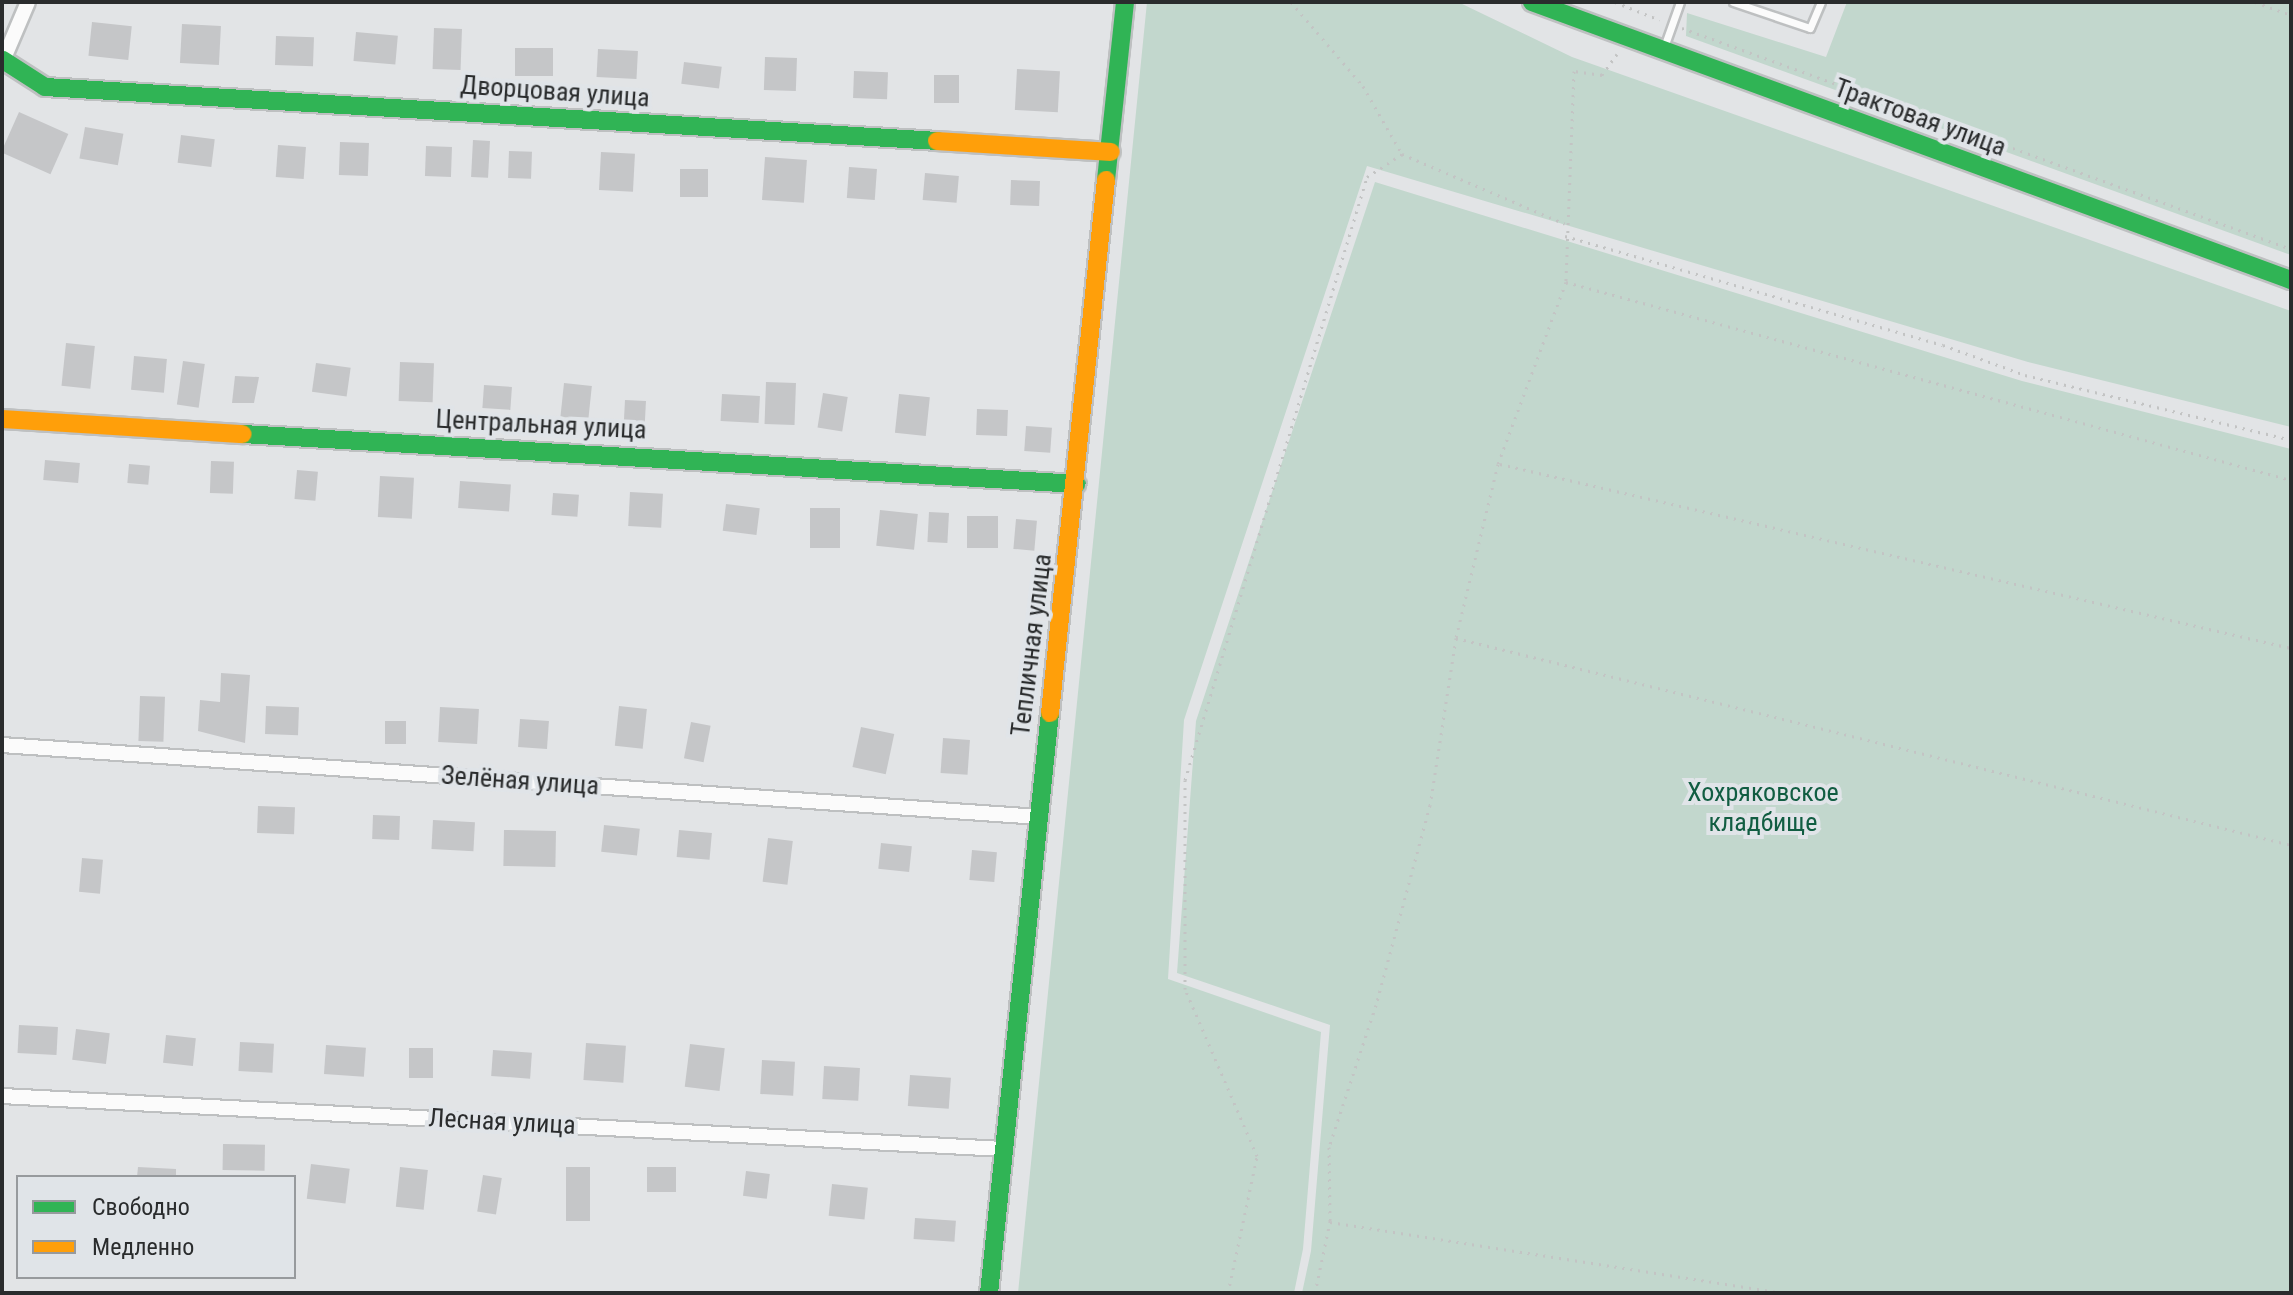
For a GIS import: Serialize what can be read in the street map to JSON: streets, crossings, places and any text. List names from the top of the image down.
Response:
{
  "streets": {
    "street": [
      "Дворцовая улица",
      "Трактовая улица",
      "Центральная улица",
      "Тепличная улица",
      "Зелёная улица",
      "Лесная улица"
    ]
  },
  "crossings": [
    ["Дворцовая улица", "Тепличная улица"],
    ["Центральная улица", "Тепличная улица"],
    ["Тепличная улица", "Зелёная улица"],
    ["Тепличная улица", "Лесная улица"]
  ],
  "parks": ["Хохряковское кладбище"],
  "legend": ["Свободно", "Медленно"]
}
